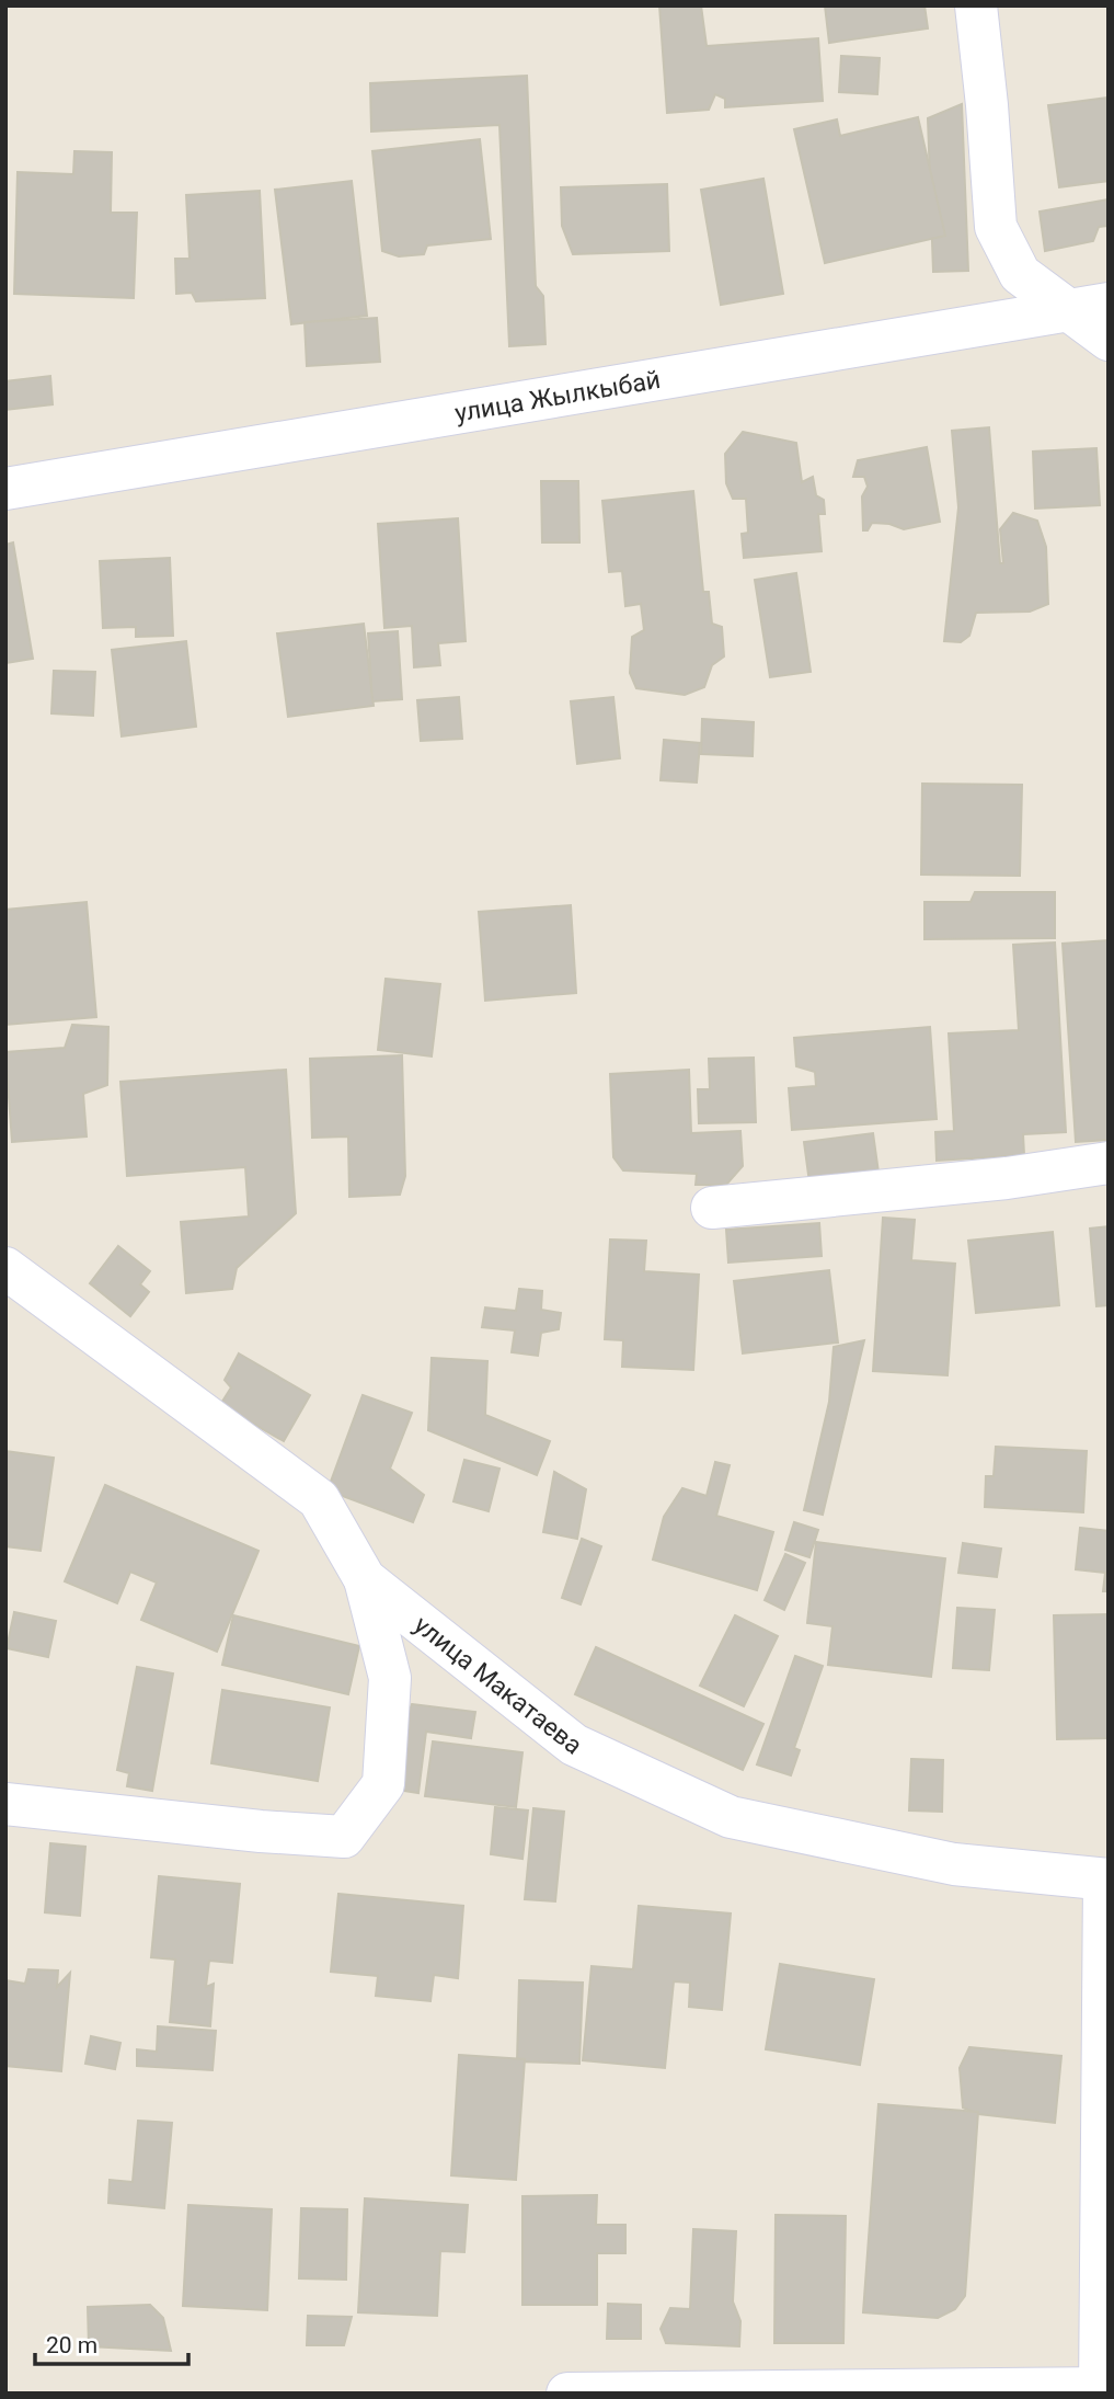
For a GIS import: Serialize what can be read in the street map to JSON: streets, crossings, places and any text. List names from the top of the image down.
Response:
{
  "streets": {
    "street": ["улица Жылкыбай", "улица Макатаева"]
  },
  "scale_bar": "20 m"
}
